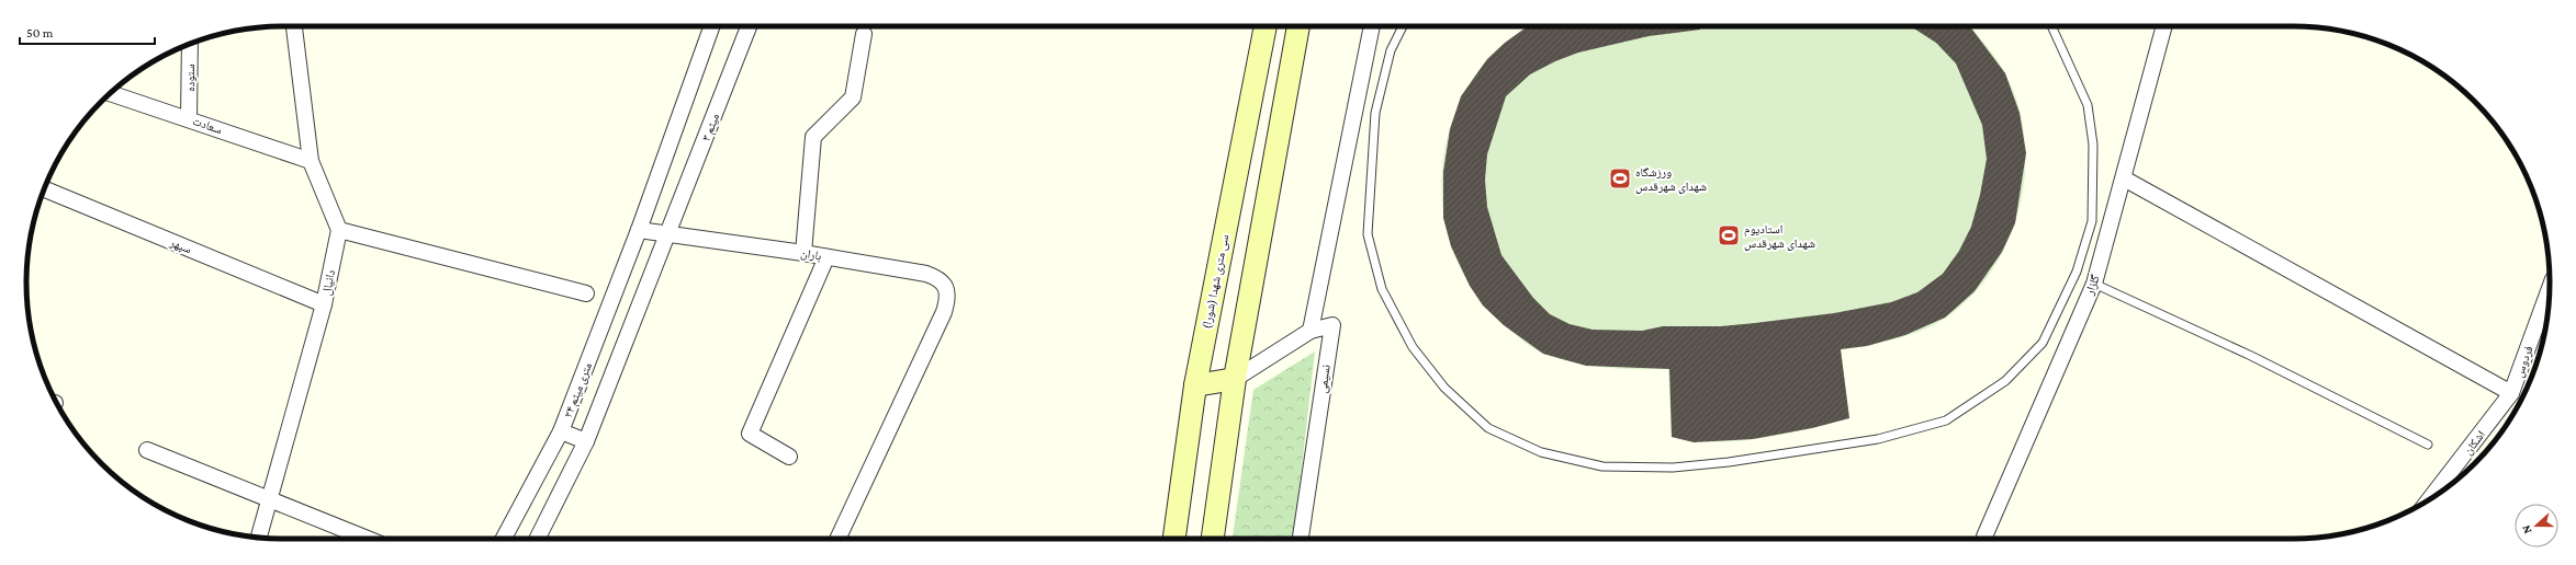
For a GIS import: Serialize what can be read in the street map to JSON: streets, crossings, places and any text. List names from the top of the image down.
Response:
{
  "streets": {
    "main road": ["سی متری شهدا (شورا)"],
    "street": [
      "ستوده",
      "سعادت",
      "میثم ۳",
      "سپهر",
      "باران",
      "دانیال",
      "گلزار",
      "فردوس",
      "نسیمی",
      "۲۴ متری میثم",
      "اشکان"
    ]
  },
  "crossings": [
    ["ستوده", "سعادت"],
    ["میثم ۳", "باران"],
    ["سپهر", "دانیال"],
    ["باران", "۲۴ متری میثم"],
    ["فردوس", "اشکان"]
  ],
  "places": {
    "sports": ["ورزشگاه شهدای شهرقدس", "استادیوم شهدای شهرقدس"]
  },
  "scale_bar": "50 m",
  "north": "left"
}
